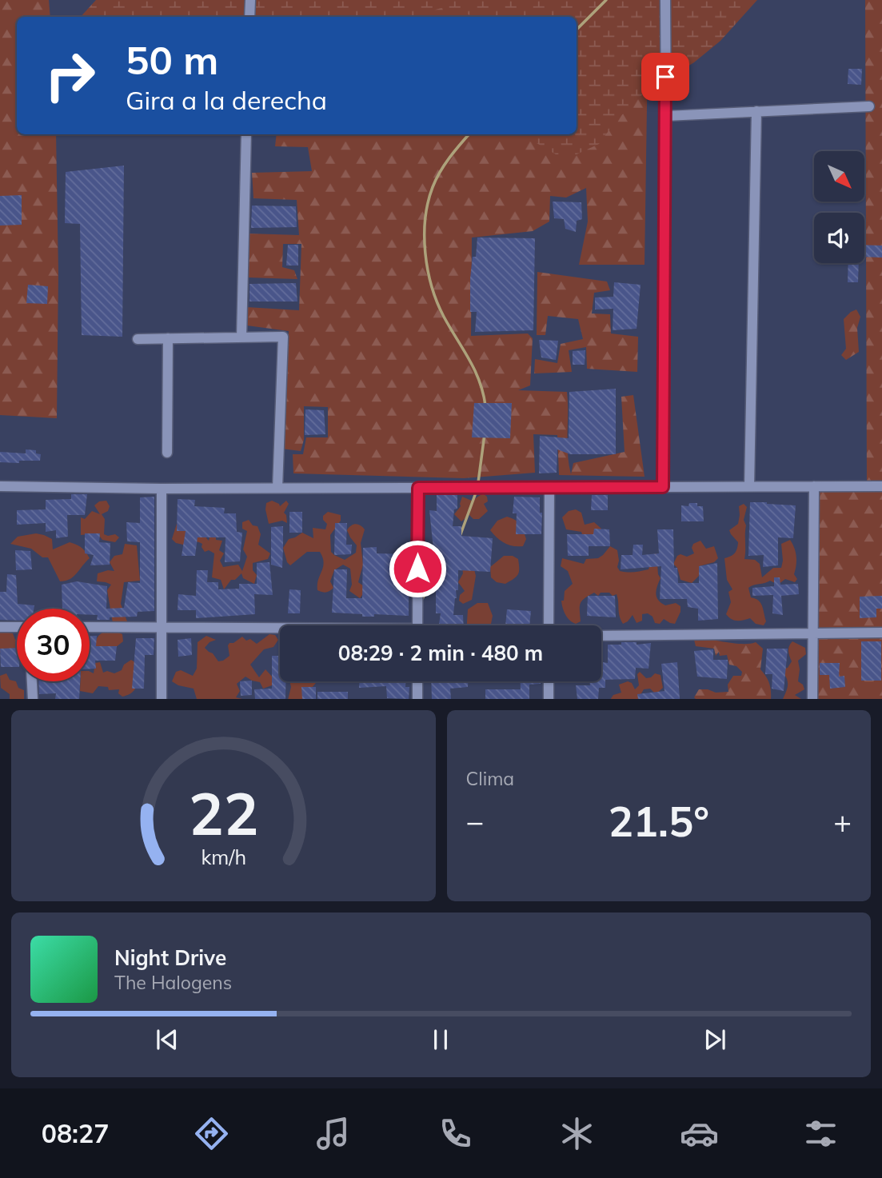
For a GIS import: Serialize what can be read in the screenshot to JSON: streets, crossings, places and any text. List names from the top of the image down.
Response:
{
  "north": "bottom right",
  "page": {
    "turn": ["50 m", "Gira a la derecha"],
    "limit": "30",
    "trip": "08:29 · 2 min · 480 m",
    "tile": "Clima",
    "heat": ["−", "21.5°", "+"],
    "song": ["Night Drive", "The Halogens"],
    "tabs": "08:27",
    "gauge": ["22", "km/h"]
  }
}
